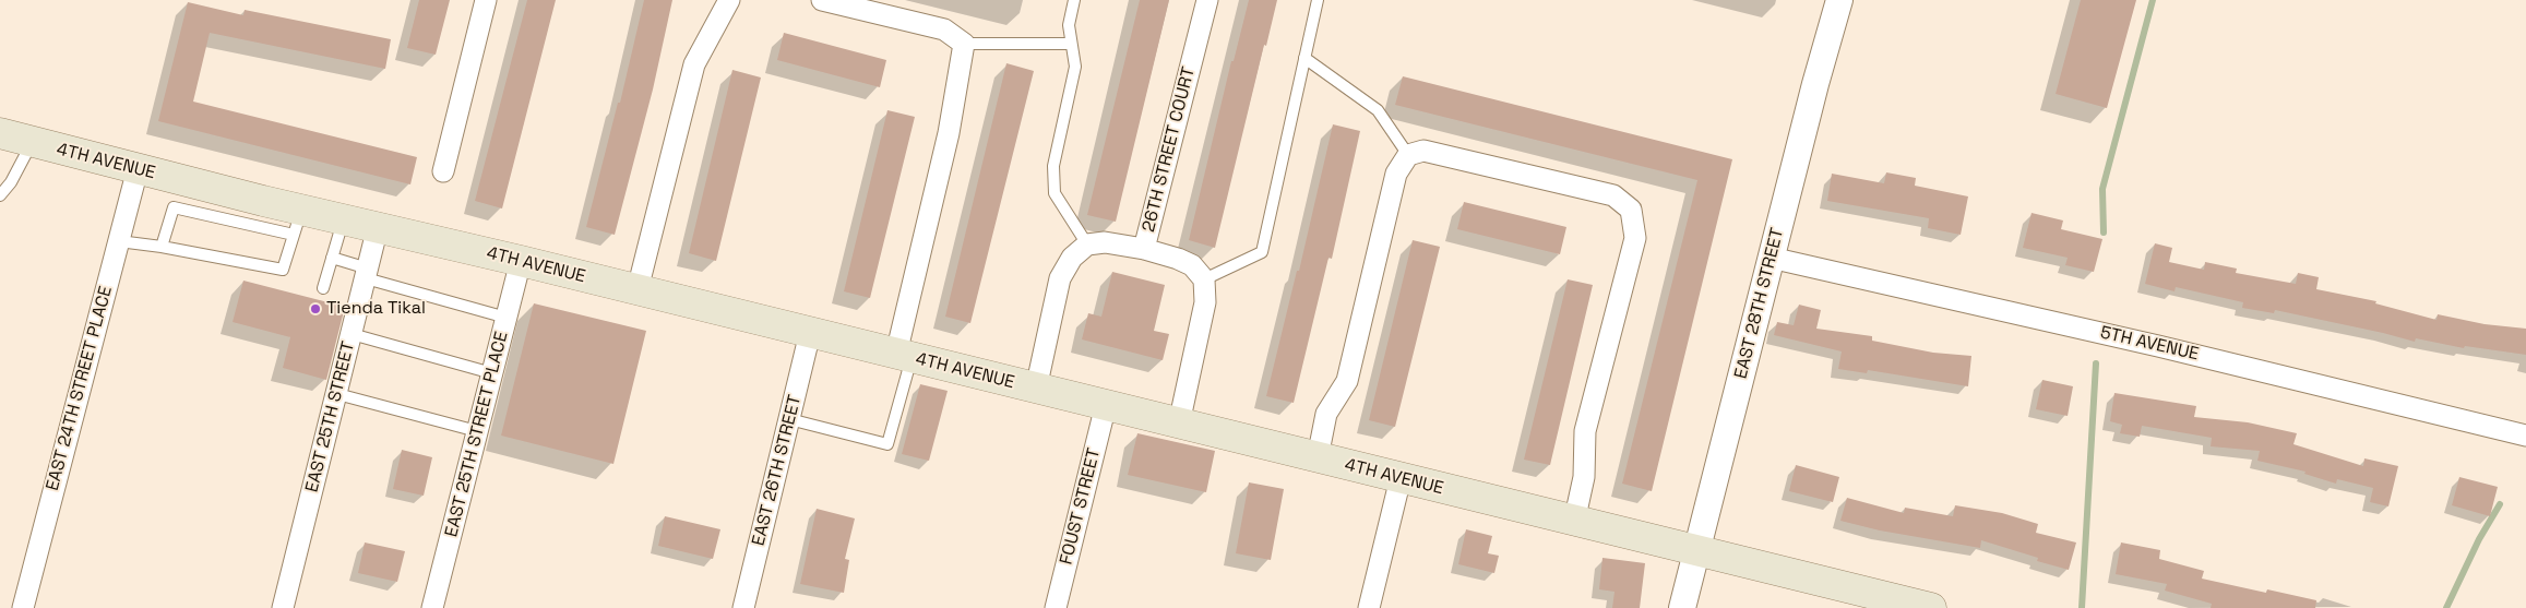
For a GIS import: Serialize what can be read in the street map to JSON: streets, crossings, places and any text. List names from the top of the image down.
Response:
{
  "streets": {
    "main road": ["4TH AVENUE"],
    "street": [
      "26TH STREET COURT",
      "EAST 28TH STREET",
      "5TH AVENUE",
      "EAST 24TH STREET PLACE",
      "EAST 25TH STREET",
      "EAST 25TH STREET PLACE",
      "EAST 26TH STREET",
      "FOUST STREET"
    ]
  },
  "crossings": [
    ["4TH AVENUE", "EAST 28TH STREET"],
    ["4TH AVENUE", "EAST 24TH STREET PLACE"],
    ["4TH AVENUE", "EAST 25TH STREET"],
    ["4TH AVENUE", "EAST 25TH STREET PLACE"],
    ["4TH AVENUE", "EAST 26TH STREET"],
    ["4TH AVENUE", "FOUST STREET"],
    ["EAST 28TH STREET", "5TH AVENUE"]
  ],
  "places": ["Tienda Tikal"]
}
